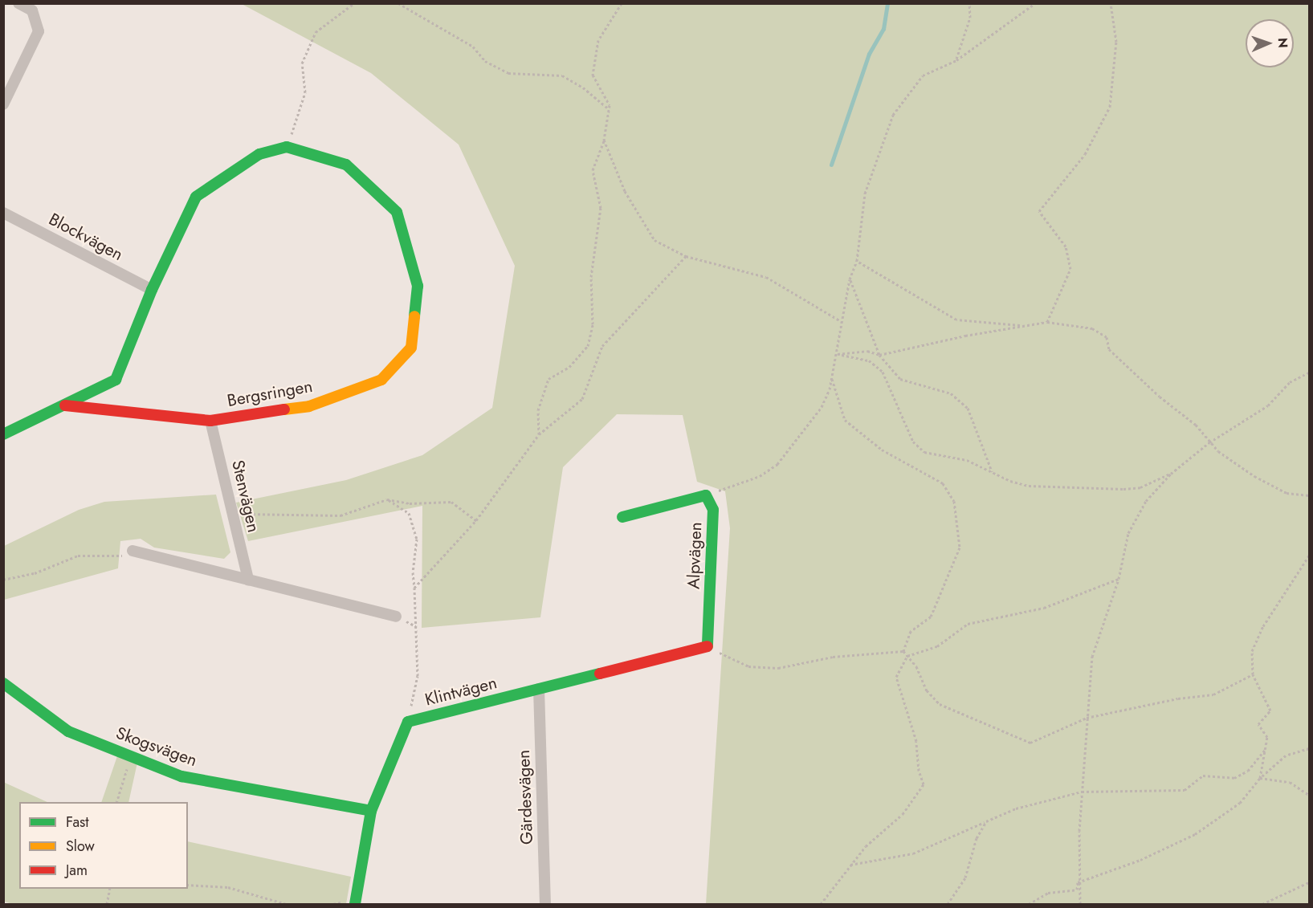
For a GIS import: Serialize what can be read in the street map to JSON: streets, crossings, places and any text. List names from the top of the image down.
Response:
{
  "streets": {
    "street": [
      "Blockvägen",
      "Bergsringen",
      "Stenvägen",
      "Alpvägen",
      "Klintvägen",
      "Skogsvägen",
      "Gärdesvägen"
    ]
  },
  "crossings": [
    ["Bergsringen", "Stenvägen"],
    ["Alpvägen", "Klintvägen"],
    ["Klintvägen", "Skogsvägen"],
    ["Klintvägen", "Gärdesvägen"]
  ],
  "legend": ["Fast", "Slow", "Jam"],
  "north": "right"
}
